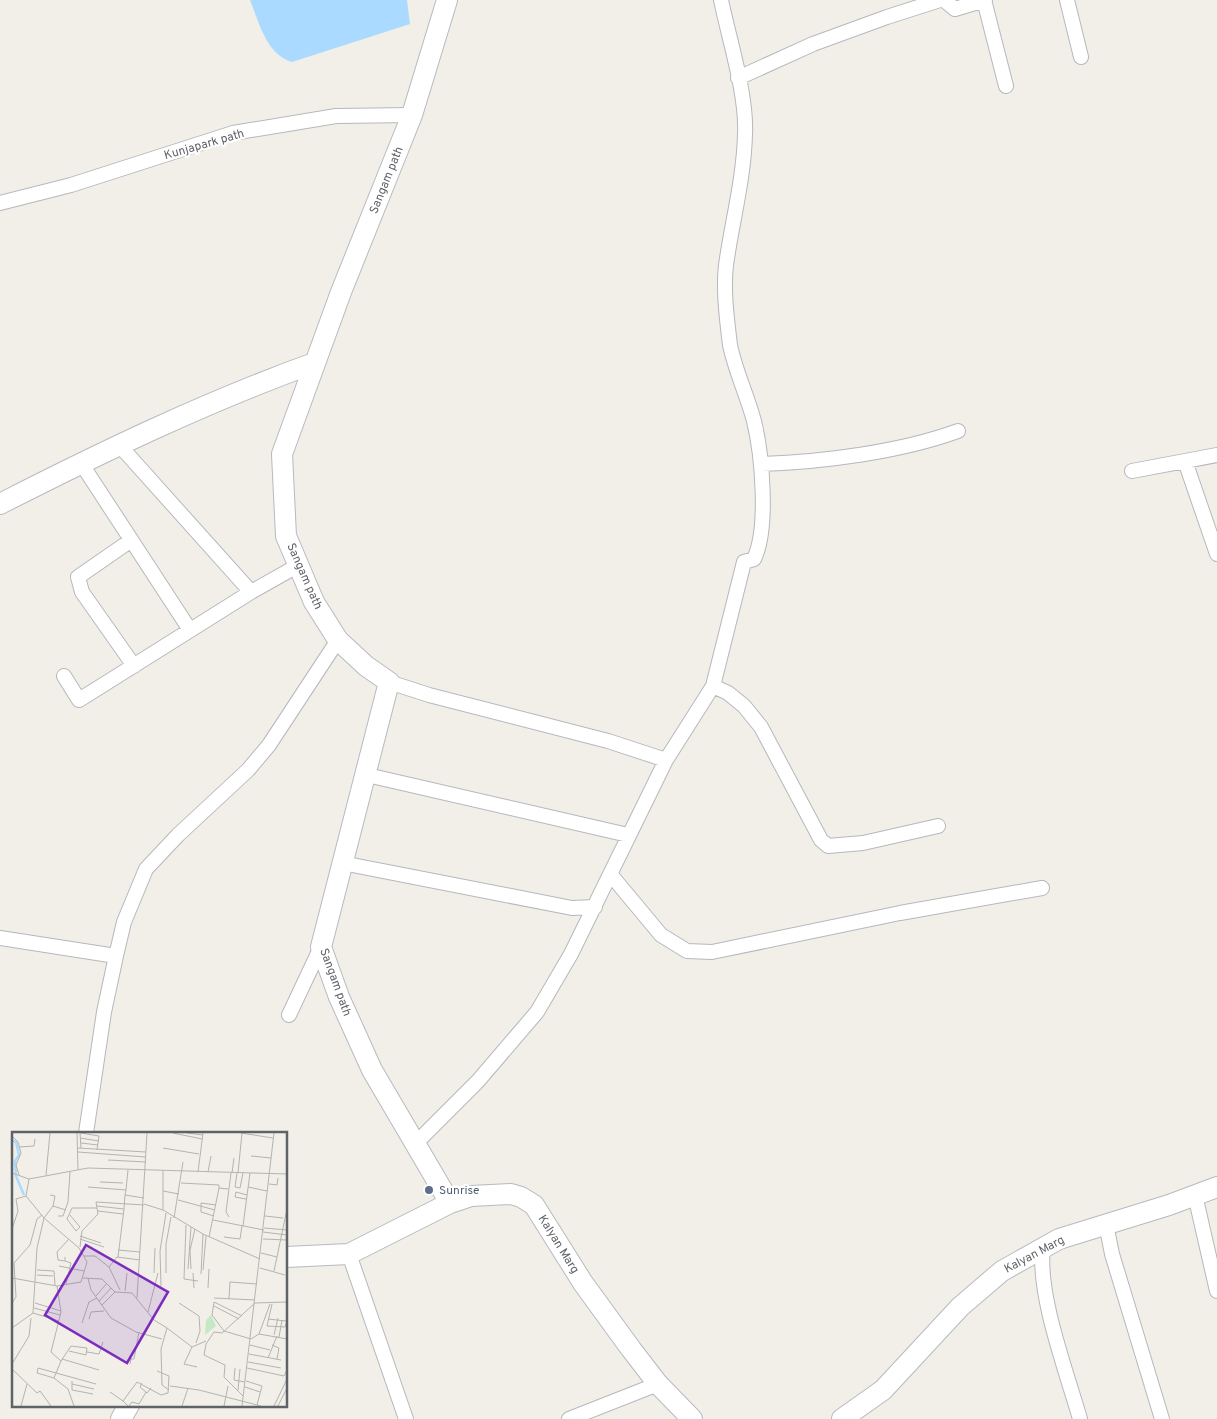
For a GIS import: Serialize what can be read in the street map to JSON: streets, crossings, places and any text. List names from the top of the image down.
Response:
{
  "streets": {
    "street": ["Kunjapark path", "Sangam path", "Kalyan Marg"]
  },
  "crossings": [
    ["Kunjapark path", "Sangam path"],
    ["Sangam path", "Kalyan Marg"]
  ],
  "places": ["Sunrise"]
}
